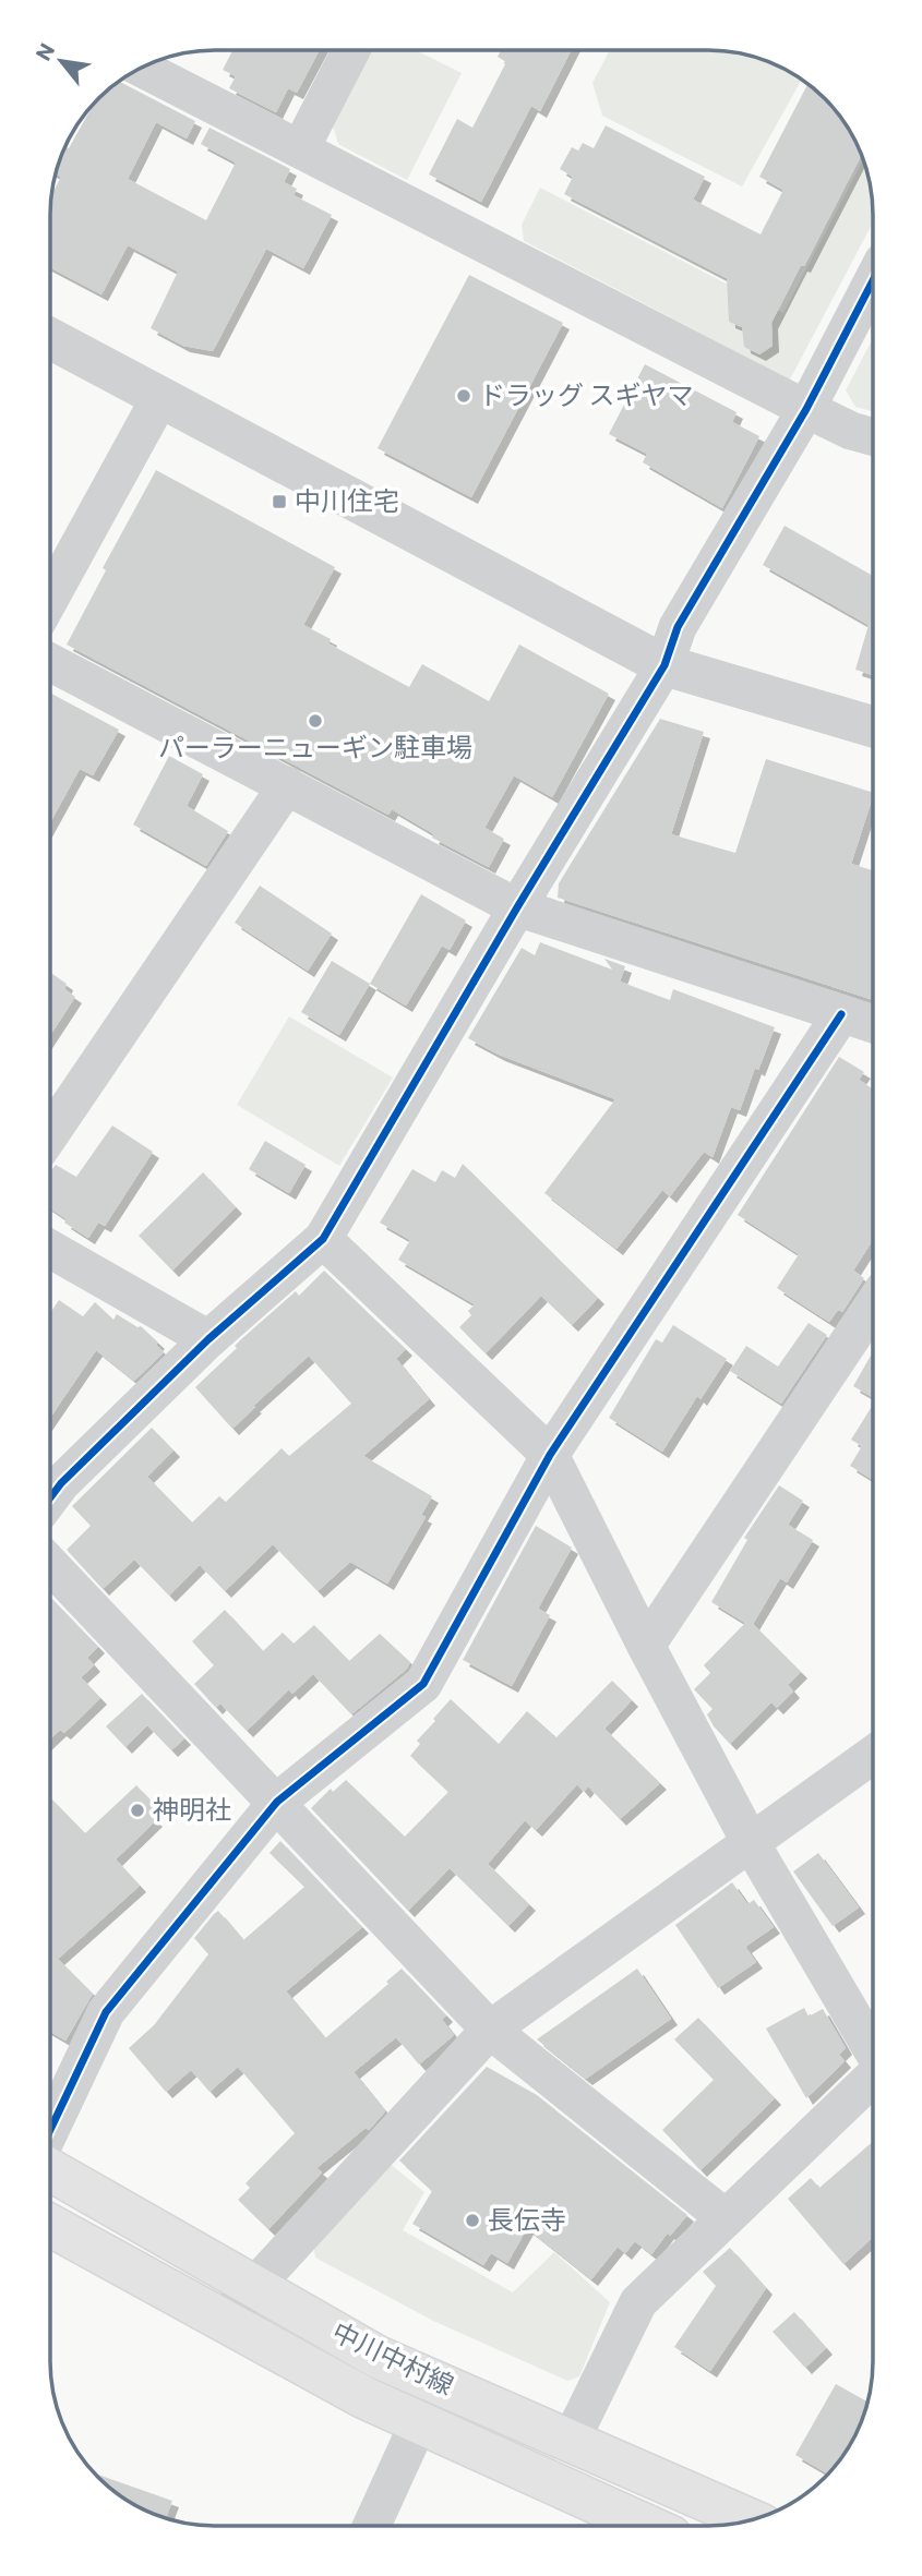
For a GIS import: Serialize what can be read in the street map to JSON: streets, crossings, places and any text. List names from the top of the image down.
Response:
{
  "streets": {
    "main road": ["中川中村線"]
  },
  "places": {
    "other": [
      "ドラッグ スギヤマ",
      "パーラーニューギン駐車場",
      "神明社",
      "長伝寺"
    ],
    "transit": ["中川住宅"]
  },
  "north": "top left"
}
